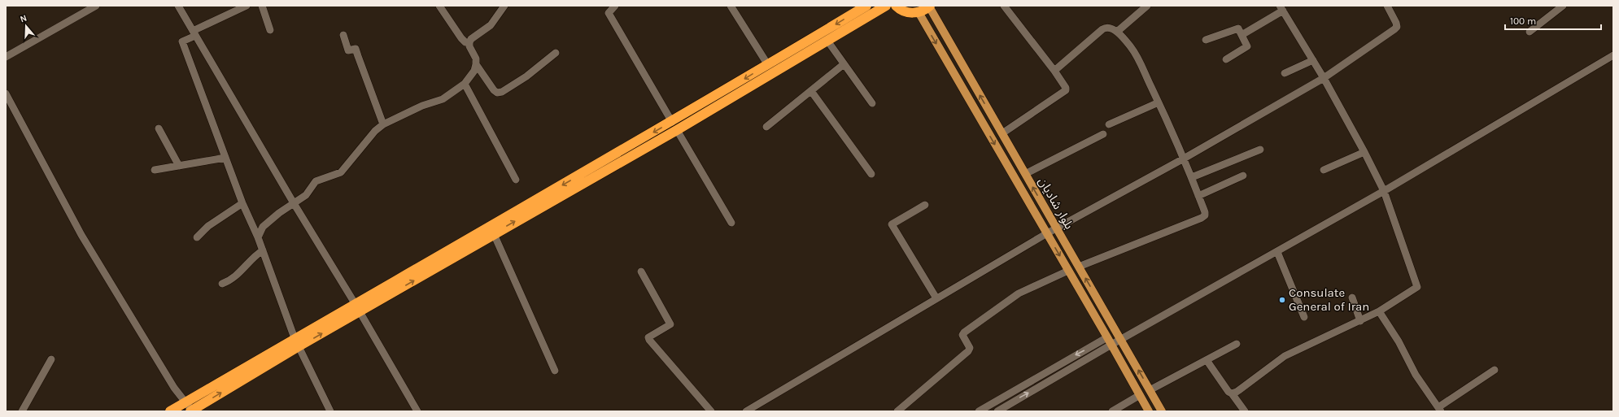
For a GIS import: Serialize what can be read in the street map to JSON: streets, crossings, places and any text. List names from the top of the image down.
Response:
{
  "streets": {
    "main road": ["بلوار شادیان"]
  },
  "places": ["Consulate General of Iran"],
  "scale_bar": "100 m",
  "north": "top"
}
